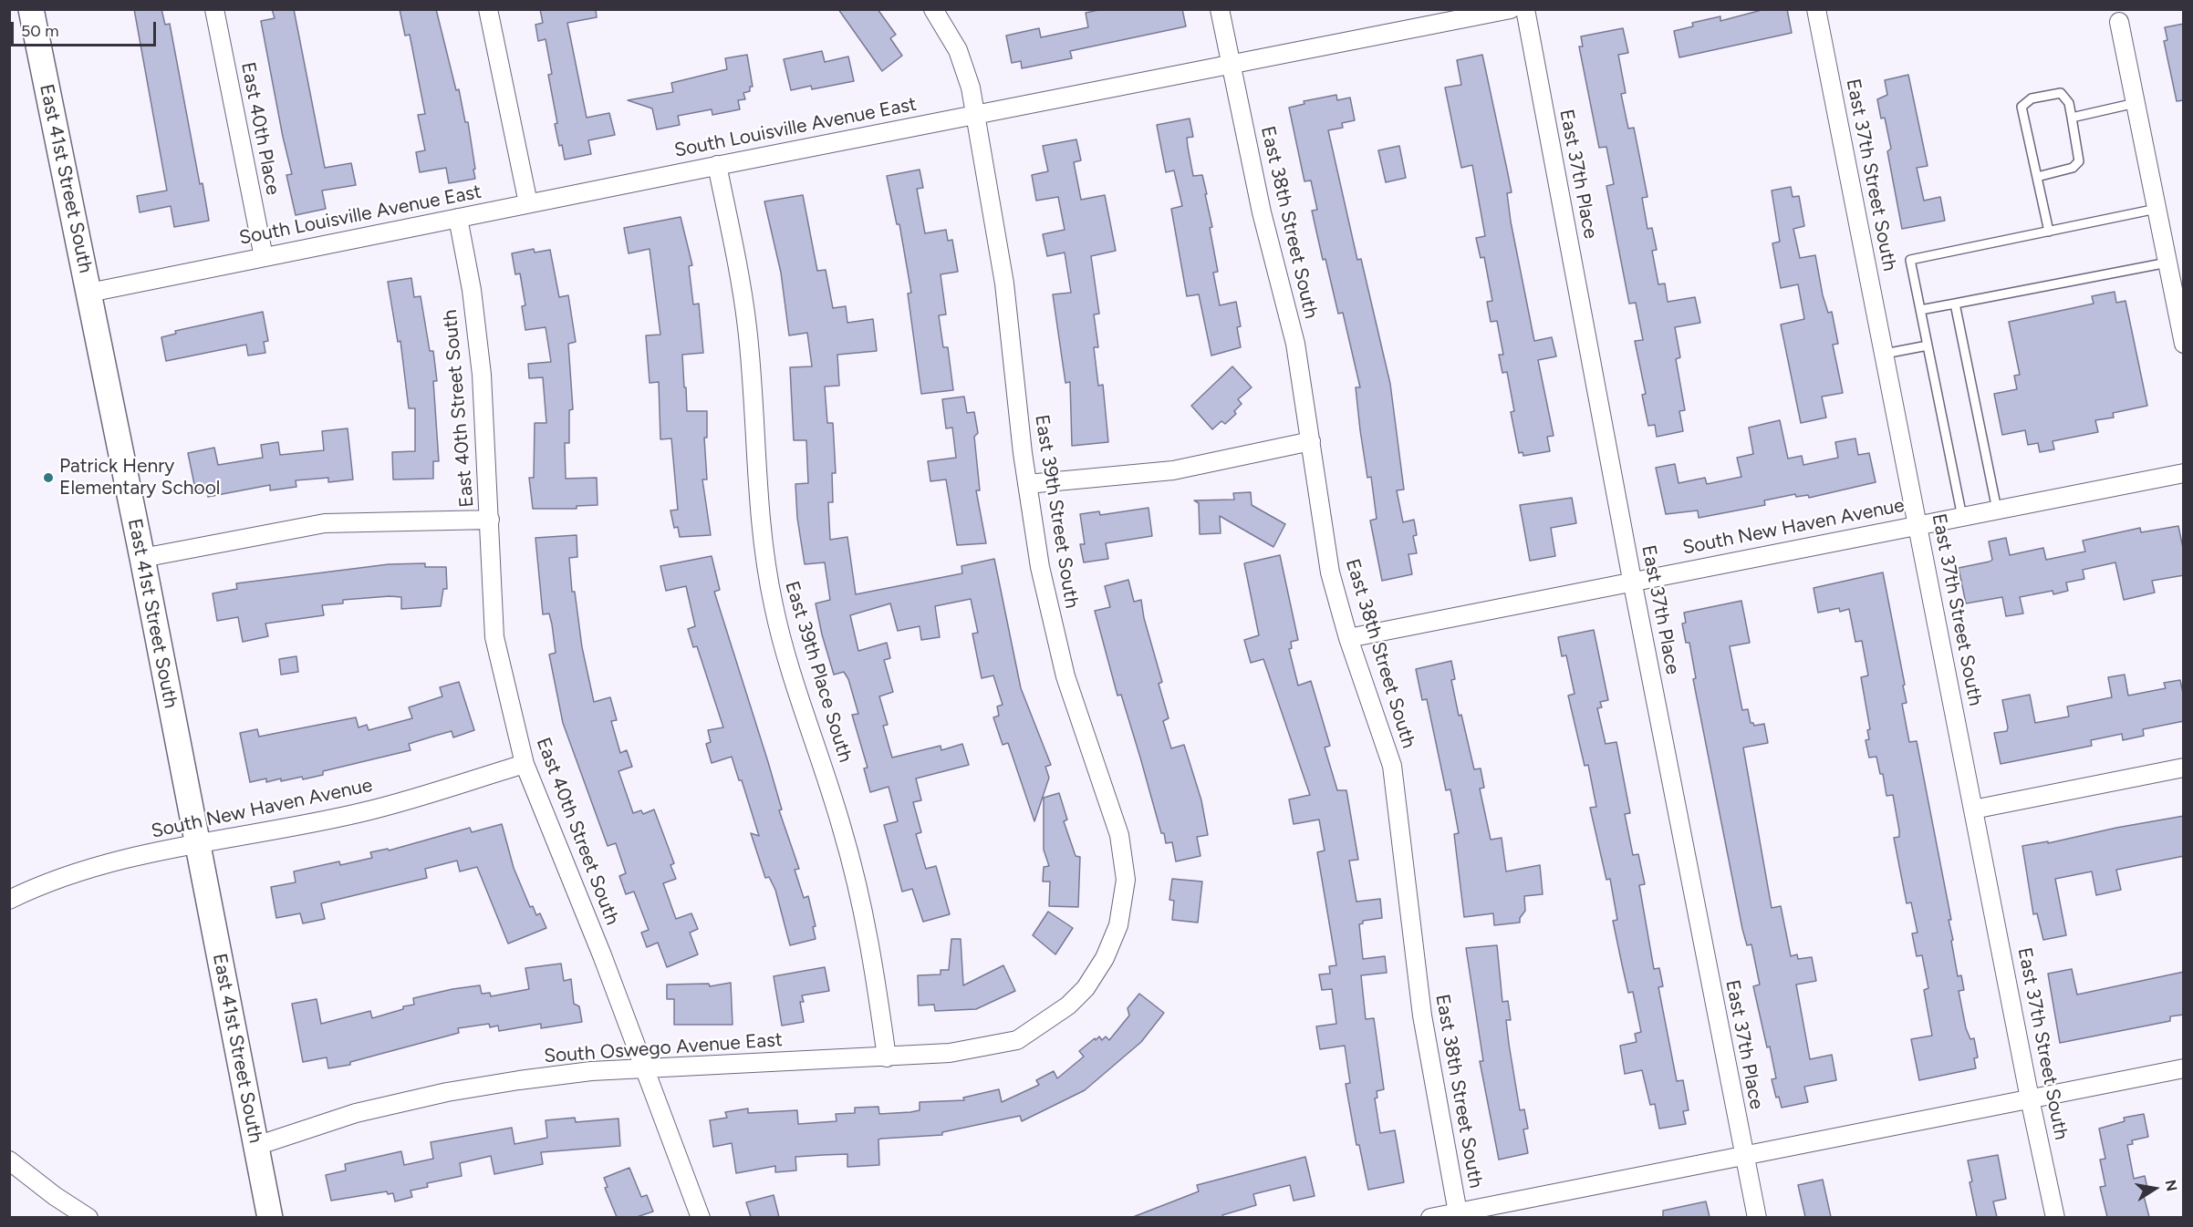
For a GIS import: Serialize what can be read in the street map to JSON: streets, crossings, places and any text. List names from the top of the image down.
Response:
{
  "streets": {
    "main road": ["East 41st Street South"],
    "street": [
      "South Louisville Avenue East",
      "East 40th Place",
      "East 37th Place",
      "East 37th Street South",
      "East 38th Street South",
      "East 40th Street South",
      "East 39th Street South",
      "South New Haven Avenue",
      "East 39th Place South",
      "South Oswego Avenue East"
    ]
  },
  "crossings": [
    ["South Louisville Avenue East", "East 40th Place"],
    ["South Louisville Avenue East", "East 41st Street South"],
    ["South Louisville Avenue East", "East 38th Street South"],
    ["South Louisville Avenue East", "East 40th Street South"],
    ["South Louisville Avenue East", "East 39th Street South"],
    ["South Louisville Avenue East", "East 39th Place South"],
    ["East 37th Place", "South New Haven Avenue"],
    ["East 37th Street South", "South New Haven Avenue"],
    ["East 41st Street South", "South New Haven Avenue"],
    ["East 41st Street South", "South Oswego Avenue East"],
    ["East 38th Street South", "South New Haven Avenue"],
    ["East 40th Street South", "South New Haven Avenue"],
    ["East 40th Street South", "South Oswego Avenue East"],
    ["East 39th Street South", "South Oswego Avenue East"],
    ["East 39th Place South", "South Oswego Avenue East"]
  ],
  "places": ["Patrick Henry Elementary School"],
  "scale_bar": "50 m",
  "north": "right"
}
